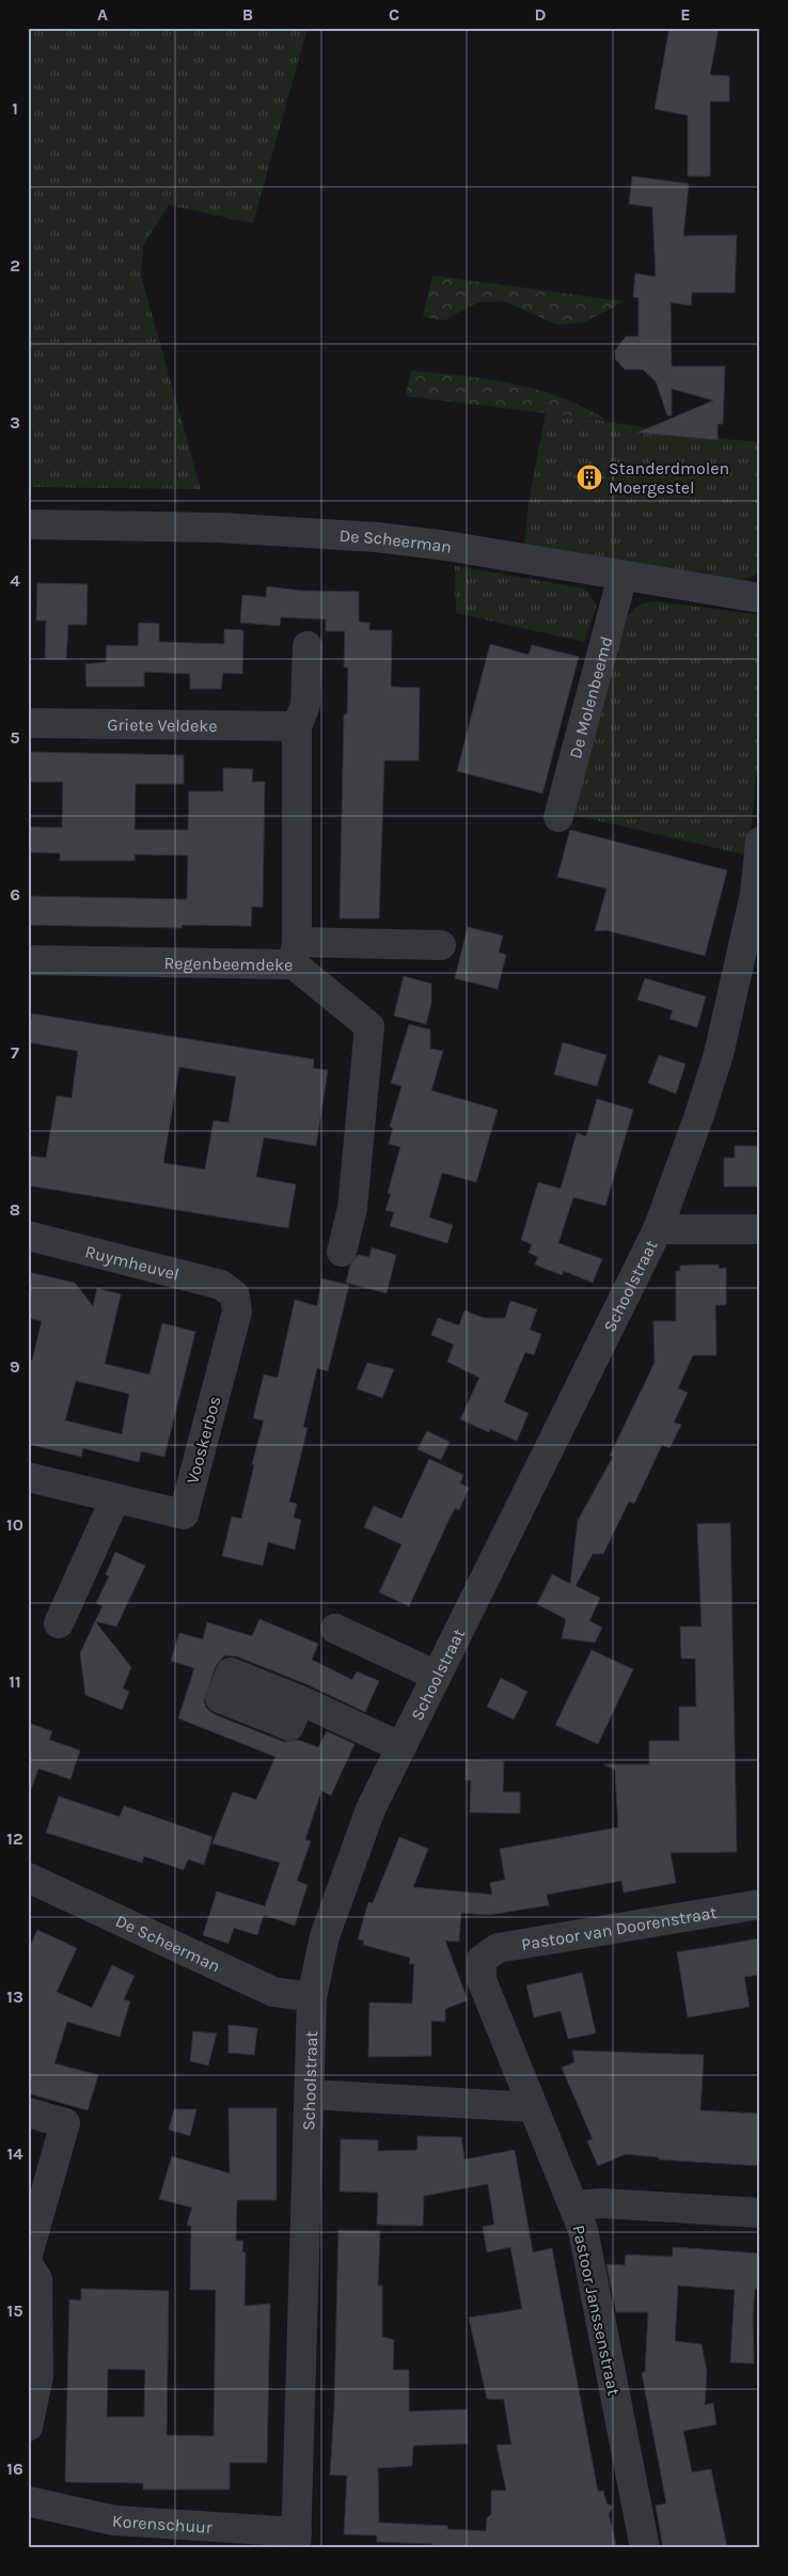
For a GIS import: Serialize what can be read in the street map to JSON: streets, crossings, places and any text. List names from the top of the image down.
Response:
{
  "streets": {
    "street": [
      "De Scheerman",
      "De Molenbeemd",
      "Griete Veldeke",
      "Regenbeemdeke",
      "Ruymheuvel",
      "Schoolstraat",
      "Vooskerbos",
      "Pastoor van Doorenstraat",
      "Pastoor Janssenstraat",
      "Korenschuur"
    ]
  },
  "crossings": [
    ["De Scheerman", "De Molenbeemd"],
    ["De Scheerman", "Schoolstraat"],
    ["Ruymheuvel", "Vooskerbos"],
    ["Schoolstraat", "Korenschuur"],
    ["Pastoor van Doorenstraat", "Pastoor Janssenstraat"]
  ],
  "places": {
    "building": ["Standerdmolen Moergestel"]
  },
  "grid": {
    "columns": [
      "A",
      "B",
      "C",
      "D",
      "E"
    ],
    "rows": [
      "1",
      "2",
      "3",
      "4",
      "5",
      "6",
      "7",
      "8",
      "9",
      "10",
      "11",
      "12",
      "13",
      "14",
      "15",
      "16"
    ]
  }
}
